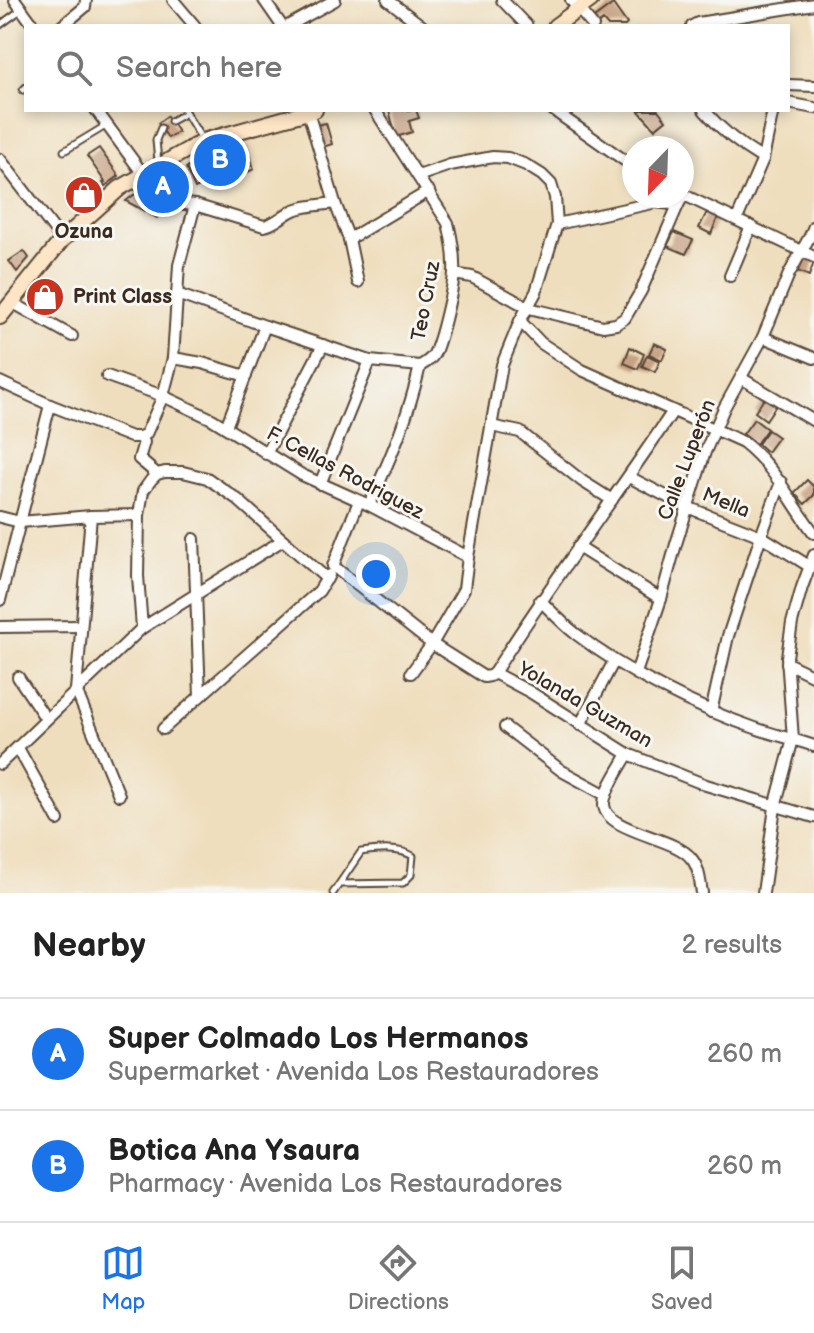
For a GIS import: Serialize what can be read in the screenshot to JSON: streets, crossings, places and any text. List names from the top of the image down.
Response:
{
  "streets": {
    "street": [
      "Teo Cruz",
      "Calle Luperón",
      "F. Cellas Rodriguez",
      "Mella",
      "Yolanda Guzman"
    ]
  },
  "crossings": [
    ["Teo Cruz", "F. Cellas Rodriguez"],
    ["Teo Cruz", "Yolanda Guzman"],
    ["Calle Luperón", "Mella"]
  ],
  "places": {
    "shop": ["Ozuna", "Print Class"]
  },
  "north": "bottom left",
  "page": {
    "search": "Search here",
    "pins": ["B", "A"],
    "heading": ["Nearby", "2 results"],
    "list": [
      {
        "mark": "A",
        "name": "Super Colmado Los Hermanos",
        "note": "Supermarket · Avenida Los Restauradores",
        "value": "260 m"
      },
      {
        "mark": "B",
        "name": "Botica Ana Ysaura",
        "note": "Pharmacy · Avenida Los Restauradores",
        "value": "260 m"
      }
    ],
    "nav": ["Map", "Directions", "Saved"]
  }
}
